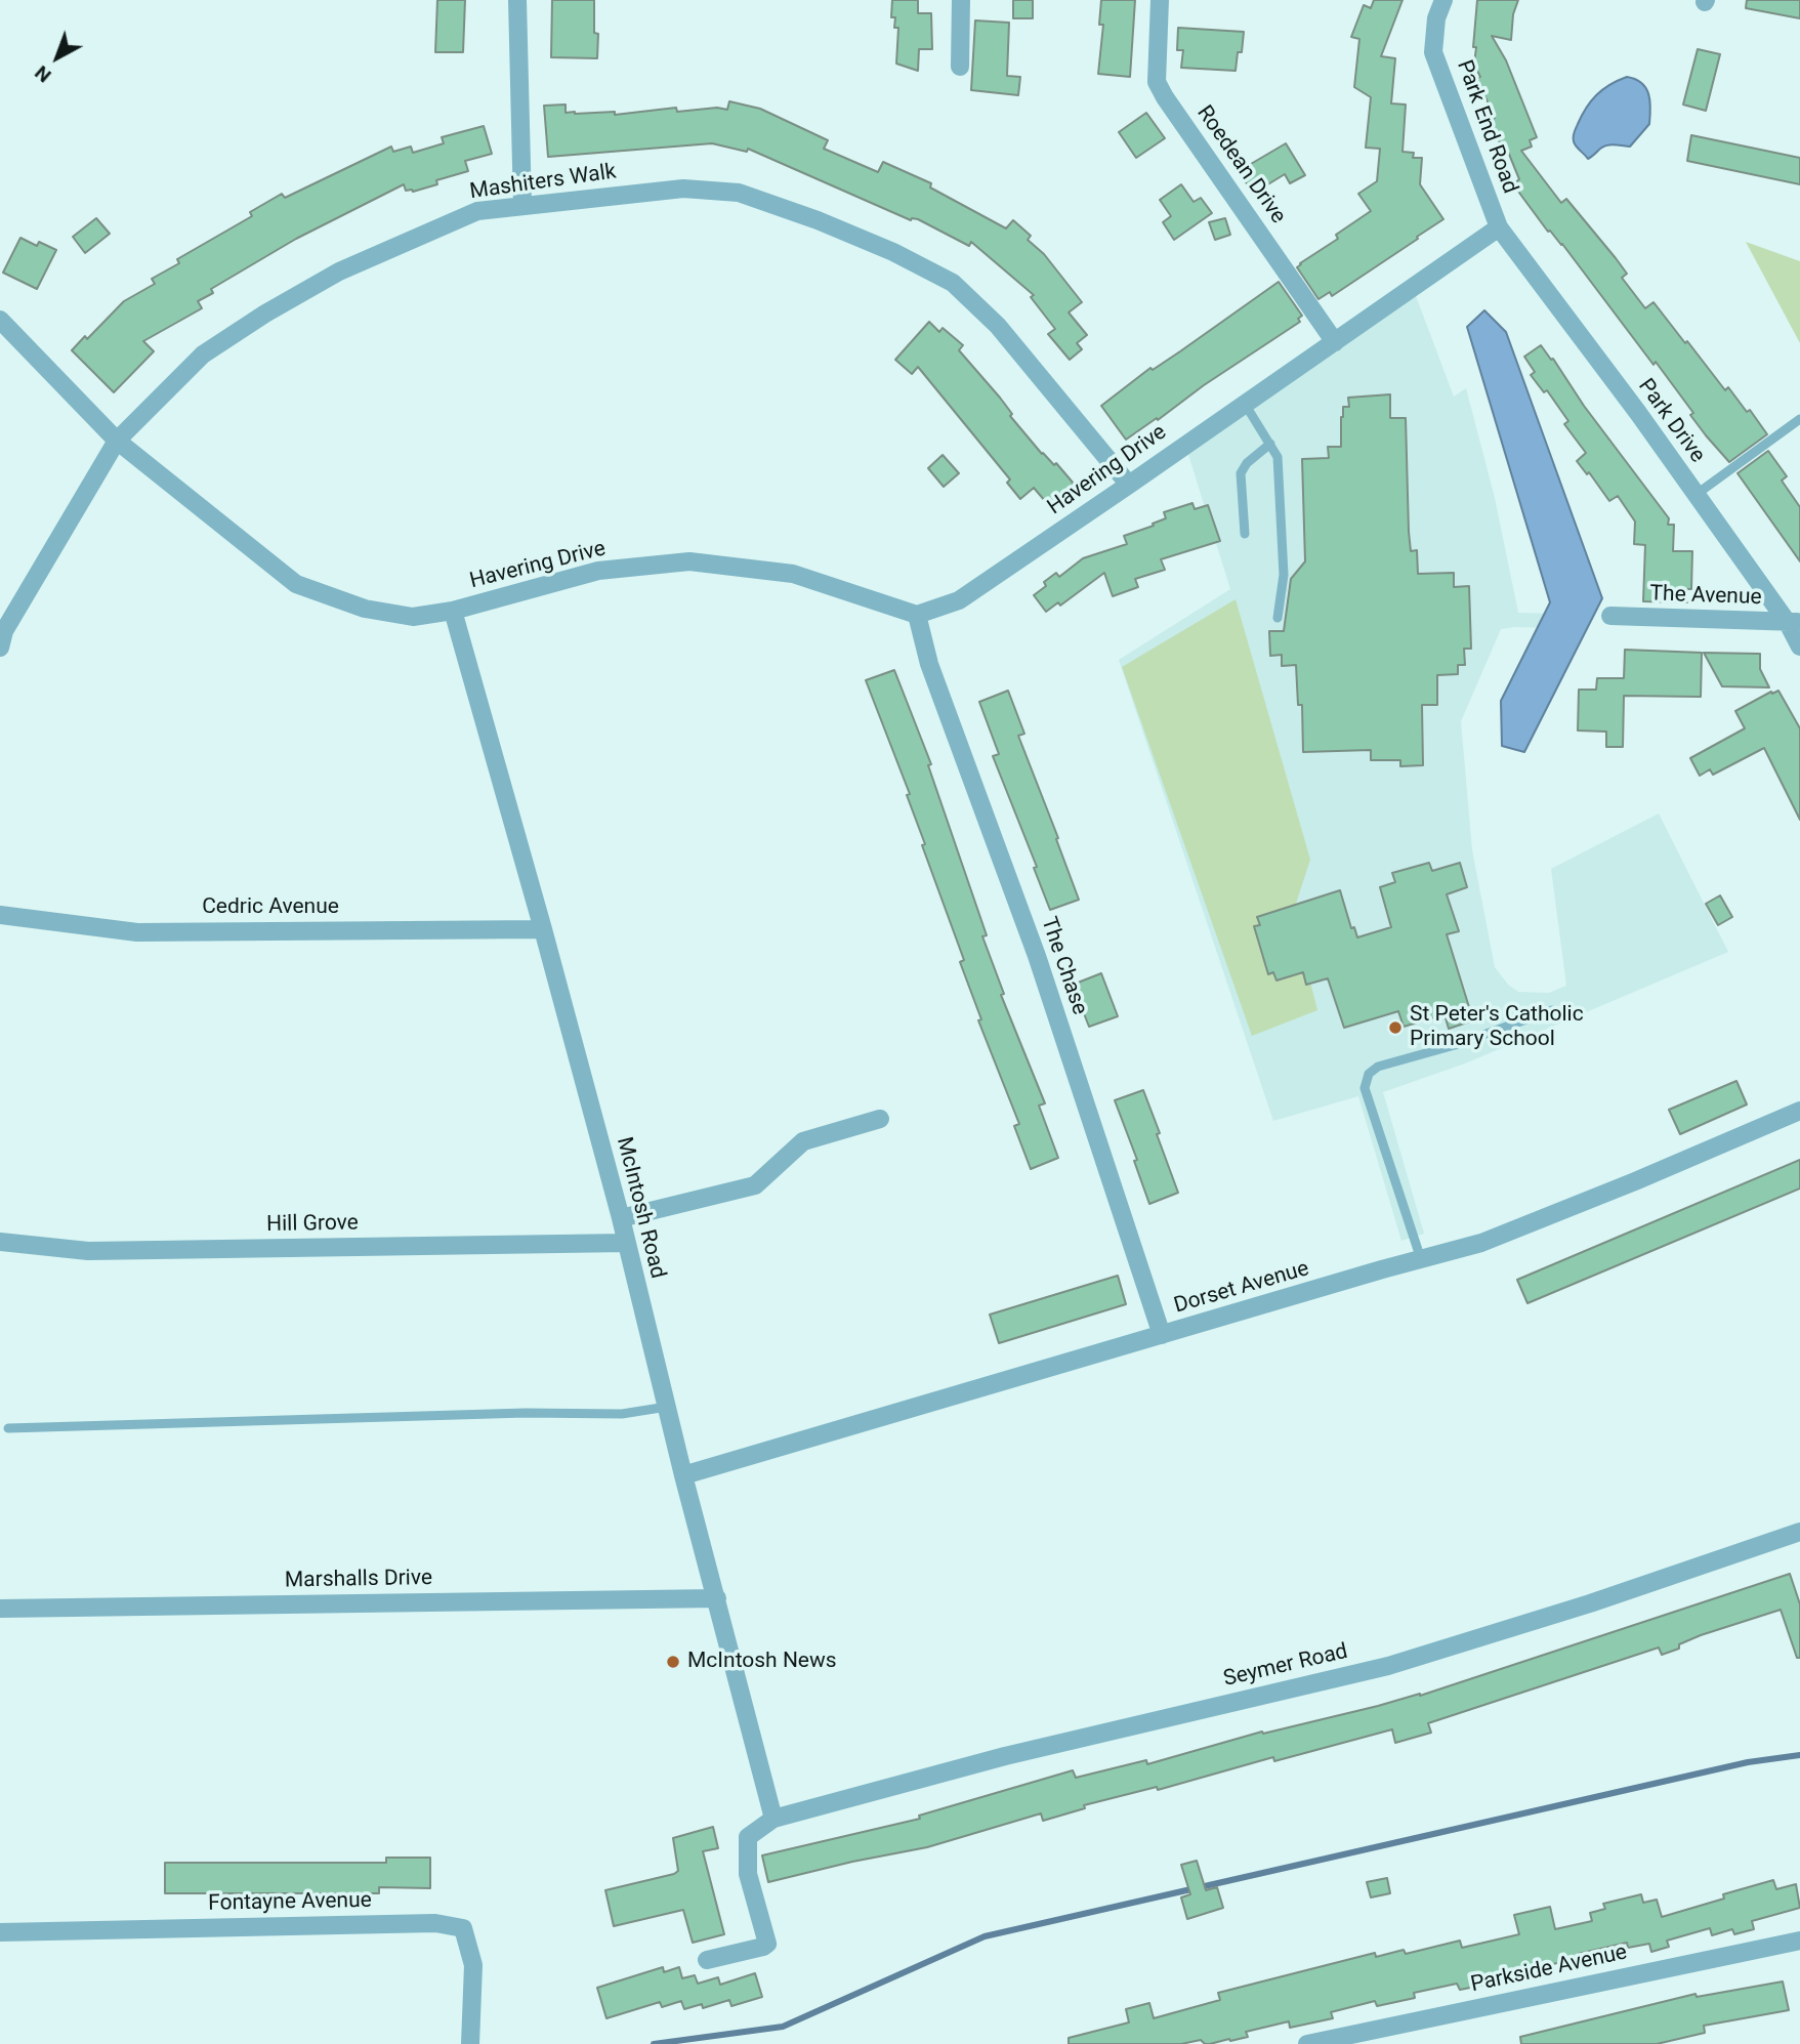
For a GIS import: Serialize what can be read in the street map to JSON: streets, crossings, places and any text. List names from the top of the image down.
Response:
{
  "streets": {
    "street": [
      "Park End Road",
      "Roedean Drive",
      "Mashiters Walk",
      "Park Drive",
      "Havering Drive",
      "The Avenue",
      "Cedric Avenue",
      "The Chase",
      "McIntosh Road",
      "Hill Grove",
      "Dorset Avenue",
      "Marshalls Drive",
      "Seymer Road",
      "Fontayne Avenue",
      "Parkside Avenue"
    ]
  },
  "crossings": [
    ["Park End Road", "Park Drive"],
    ["Park End Road", "Havering Drive"],
    ["Roedean Drive", "Havering Drive"],
    ["Mashiters Walk", "Havering Drive"],
    ["Park Drive", "Havering Drive"],
    ["Park Drive", "The Avenue"],
    ["Havering Drive", "The Chase"],
    ["Havering Drive", "McIntosh Road"],
    ["Cedric Avenue", "McIntosh Road"],
    ["The Chase", "Dorset Avenue"],
    ["McIntosh Road", "Hill Grove"],
    ["McIntosh Road", "Dorset Avenue"],
    ["McIntosh Road", "Marshalls Drive"],
    ["McIntosh Road", "Seymer Road"]
  ],
  "places": ["St Peter's Catholic Primary School", "McIntosh News"],
  "north": "bottom left"
}
